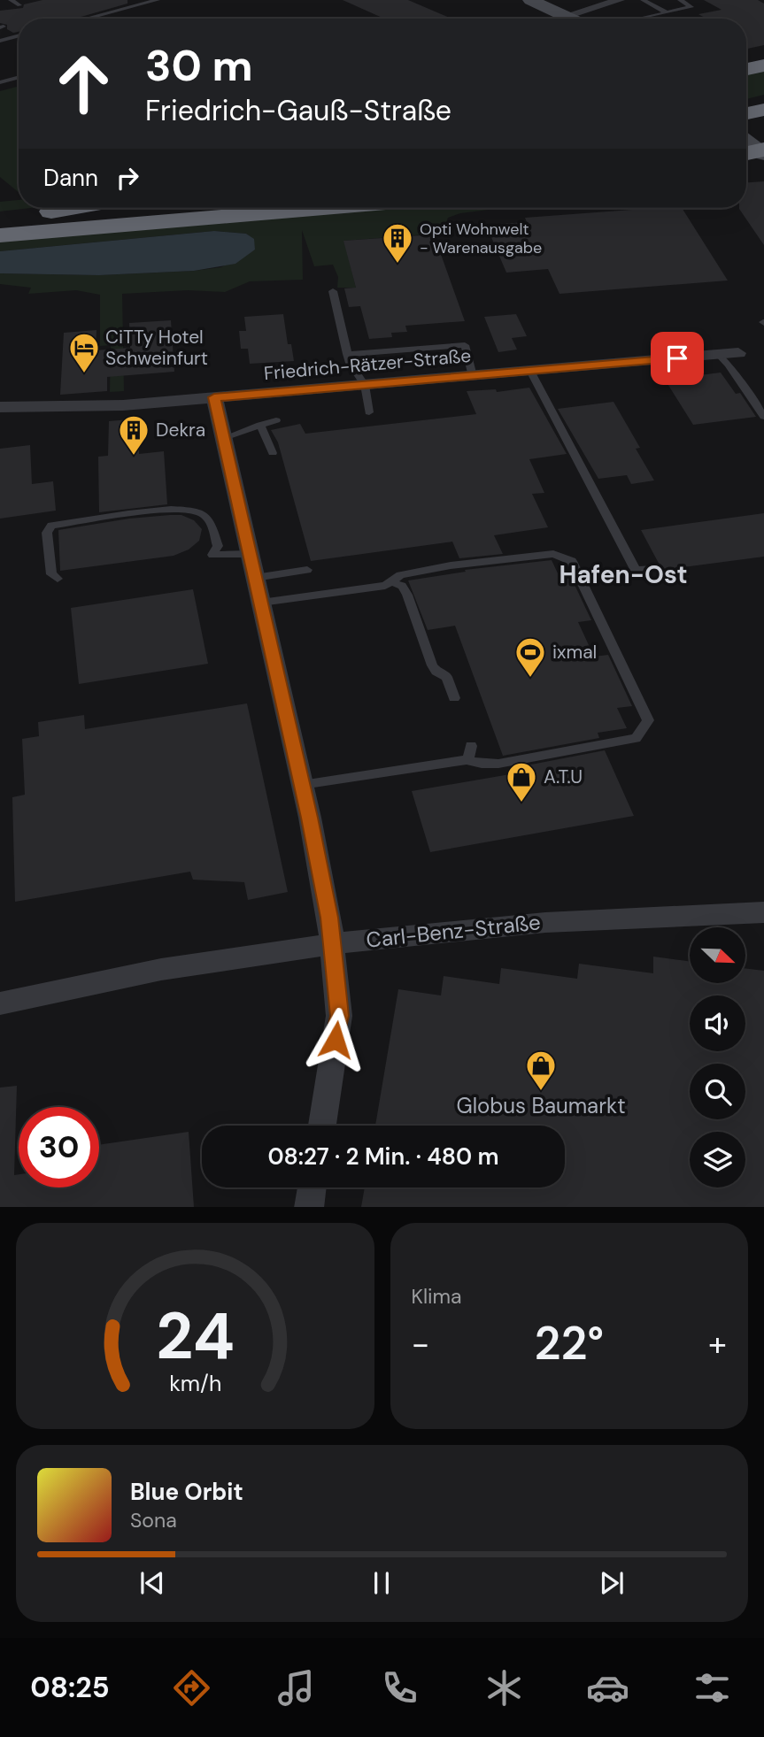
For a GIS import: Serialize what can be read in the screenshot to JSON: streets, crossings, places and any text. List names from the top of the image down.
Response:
{
  "streets": {
    "street": ["Friedrich-Rätzer-Straße", "Carl-Benz-Straße"]
  },
  "districts": ["Hafen-Ost"],
  "places": {
    "building": ["Opti Wohnwelt - Warenausgabe", "Dekra"],
    "hotel": ["CiTTy Hotel Schweinfurt"],
    "sports": ["ixmal"],
    "shop": ["A.T.U", "Globus Baumarkt"]
  },
  "north": "bottom right",
  "page": {
    "turn": ["30 m", "Friedrich-Gauß-Straße"],
    "then": "Dann",
    "limit": "30",
    "trip": "08:27 · 2 Min. · 480 m",
    "tile": "Klima",
    "heat": ["−", "22°", "+"],
    "song": ["Blue Orbit", "Sona"],
    "tabs": "08:25",
    "gauge": ["24", "km/h"]
  }
}
